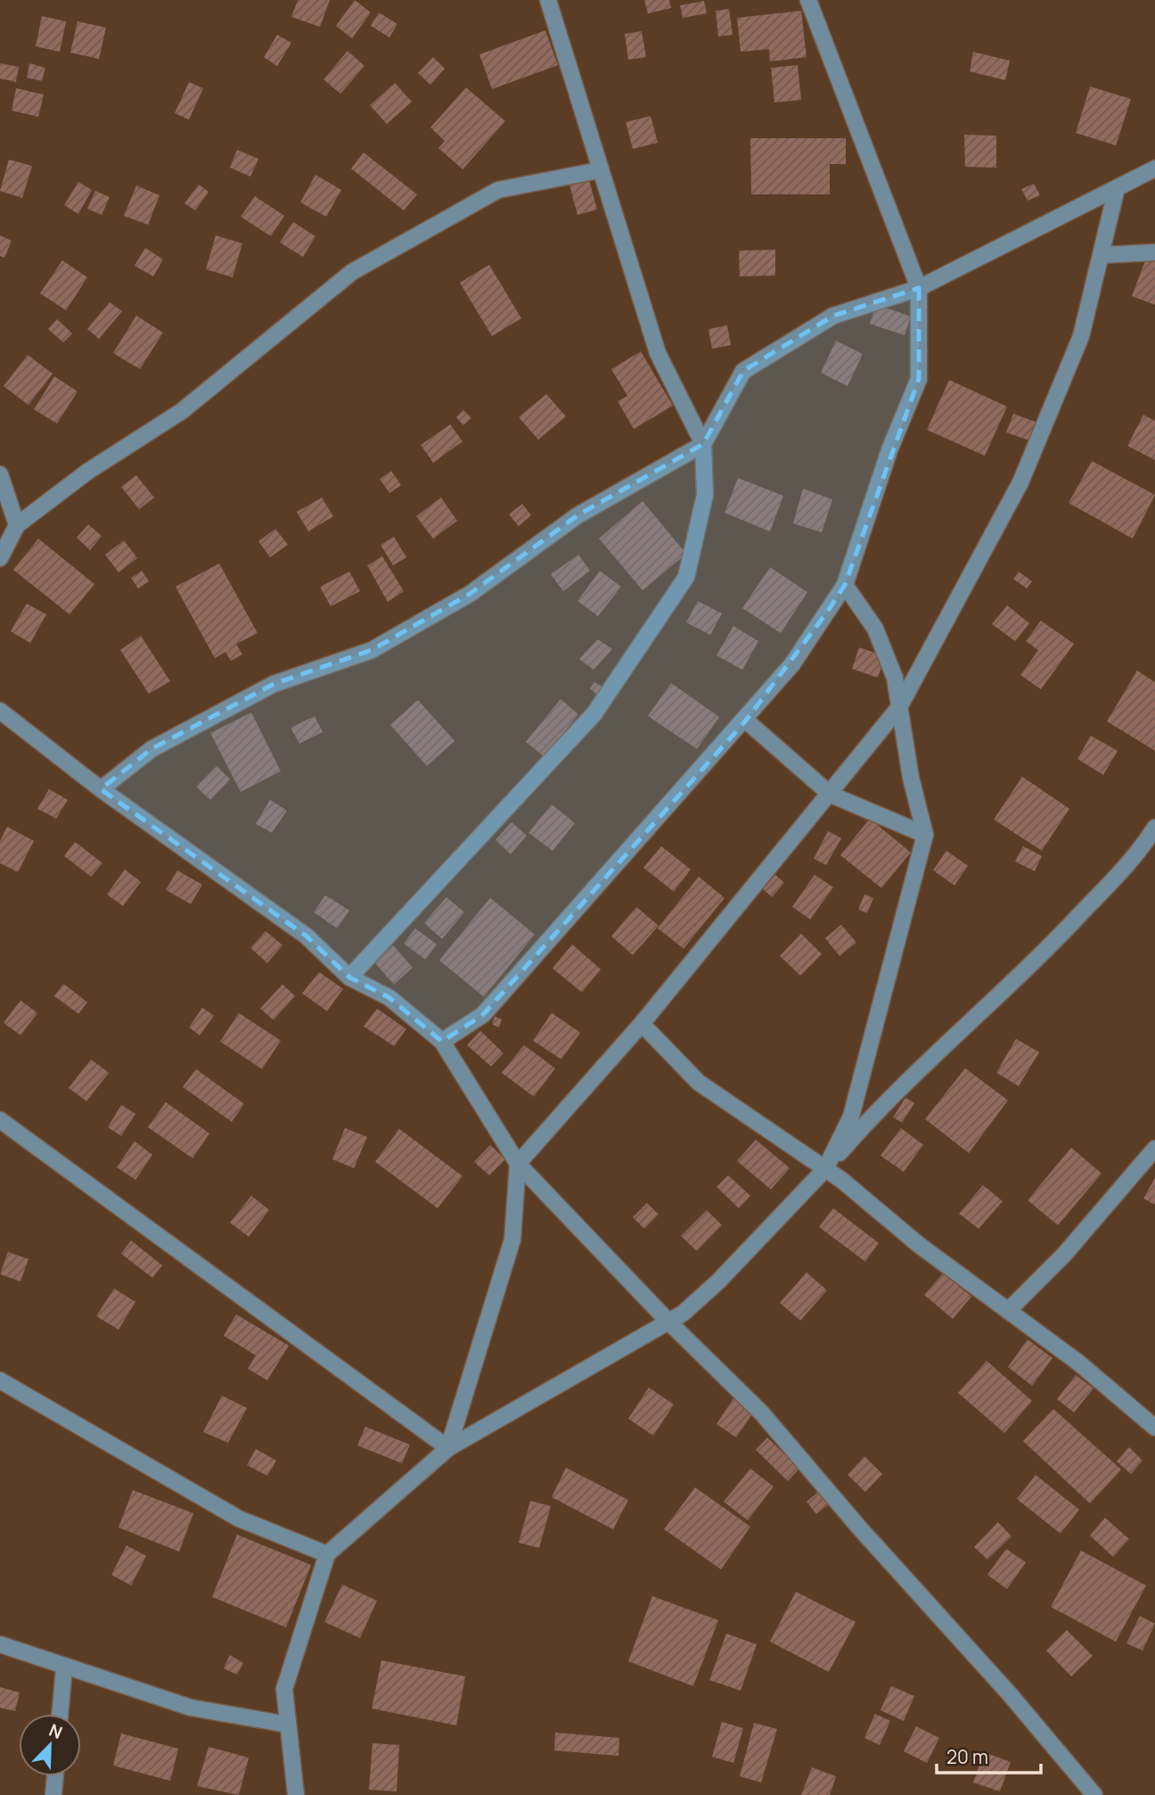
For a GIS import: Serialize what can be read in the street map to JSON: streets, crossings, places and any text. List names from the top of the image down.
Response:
{
  "scale_bar": "20 m",
  "north": "top right"
}
